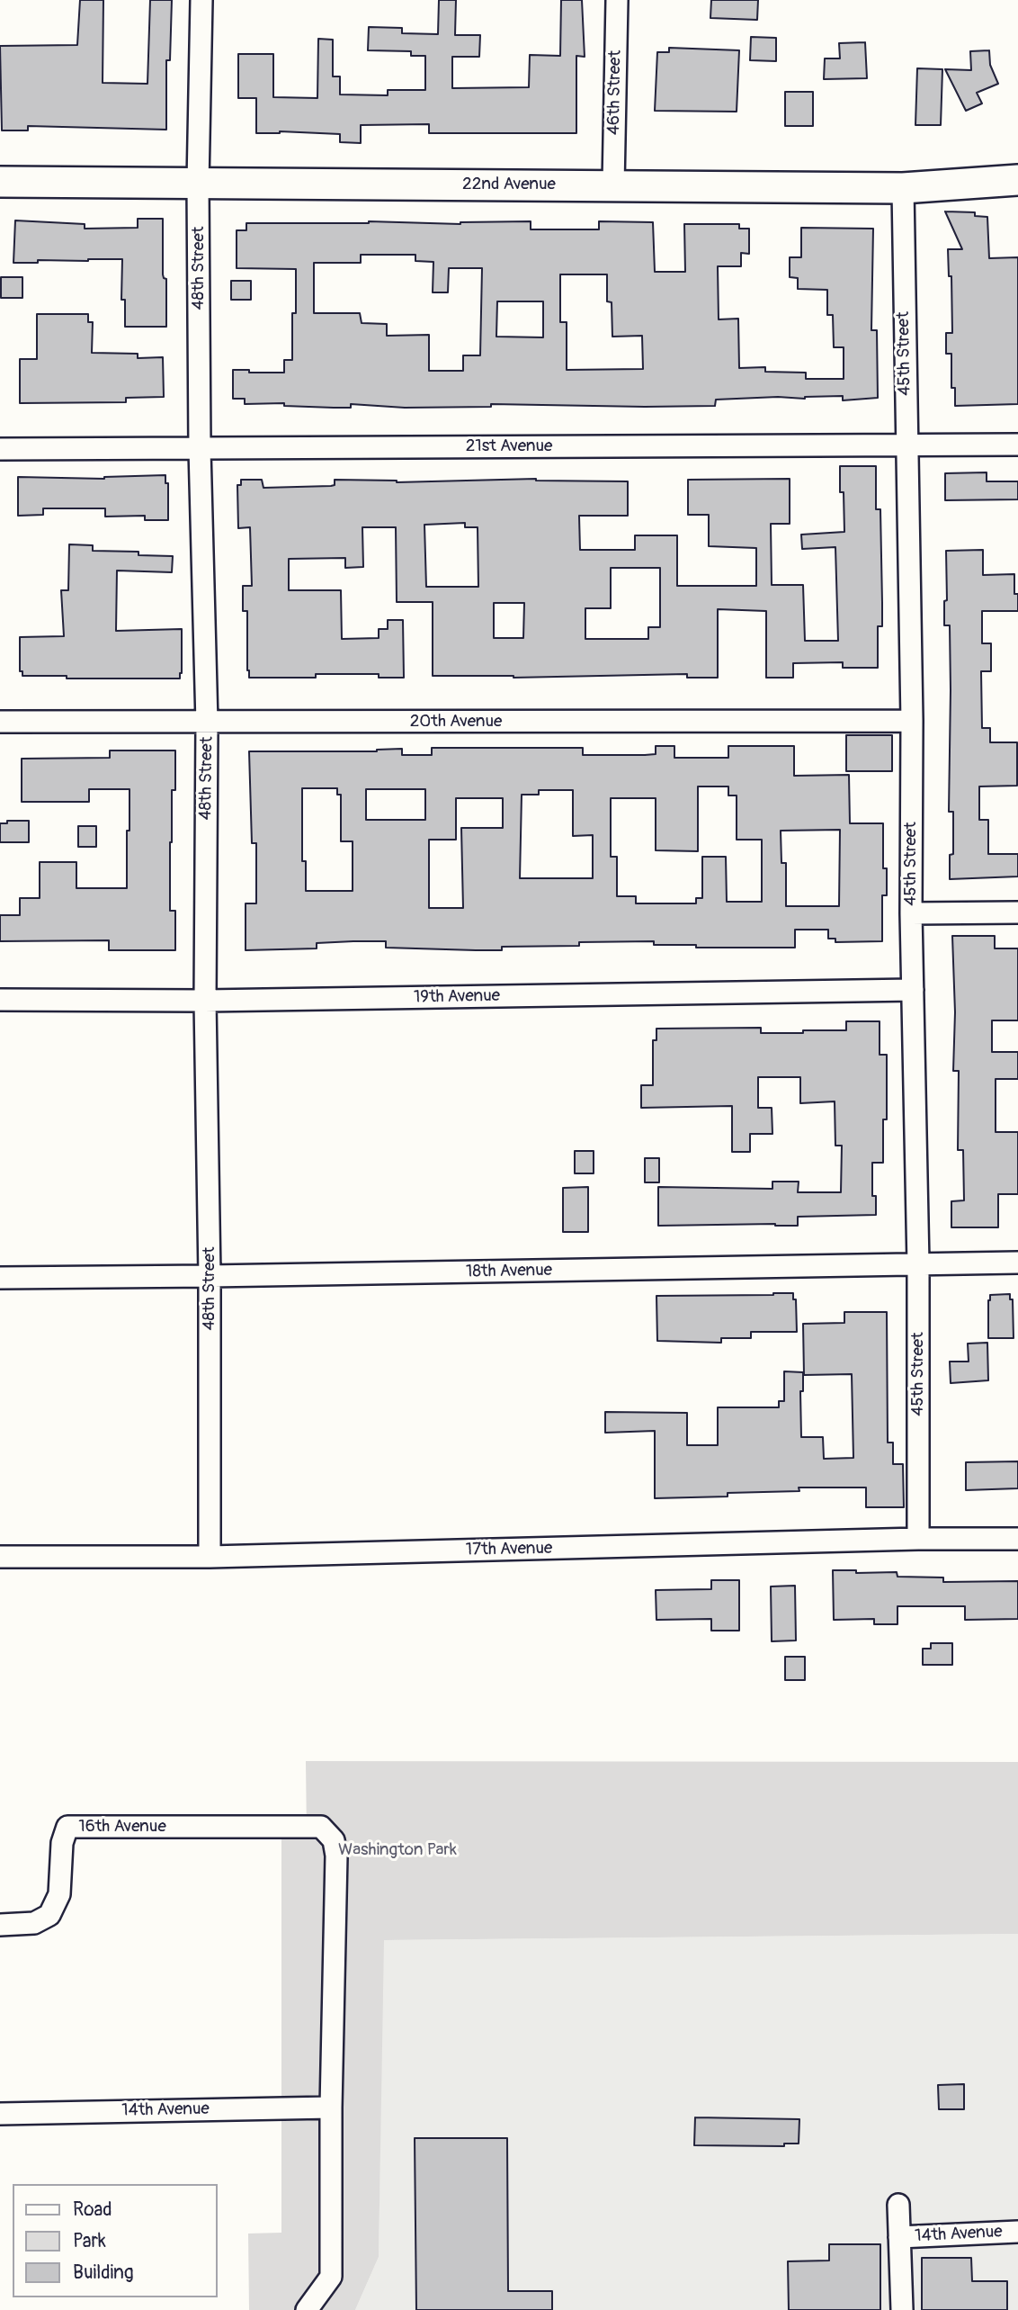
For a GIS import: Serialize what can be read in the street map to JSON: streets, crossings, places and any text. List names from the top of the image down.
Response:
{
  "streets": {
    "street": [
      "46th Street",
      "22nd Avenue",
      "48th Street",
      "45th Street",
      "21st Avenue",
      "20th Avenue",
      "19th Avenue",
      "18th Avenue",
      "17th Avenue",
      "16th Avenue",
      "14th Avenue"
    ]
  },
  "crossings": [
    ["46th Street", "22nd Avenue"],
    ["22nd Avenue", "48th Street"],
    ["22nd Avenue", "45th Street"],
    ["48th Street", "21st Avenue"],
    ["48th Street", "20th Avenue"],
    ["48th Street", "19th Avenue"],
    ["48th Street", "18th Avenue"],
    ["48th Street", "17th Avenue"],
    ["45th Street", "21st Avenue"],
    ["45th Street", "20th Avenue"],
    ["45th Street", "19th Avenue"],
    ["45th Street", "18th Avenue"],
    ["45th Street", "17th Avenue"],
    ["16th Avenue", "14th Avenue"]
  ],
  "parks": ["Washington Park"],
  "legend": ["Road", "Park", "Building"]
}
